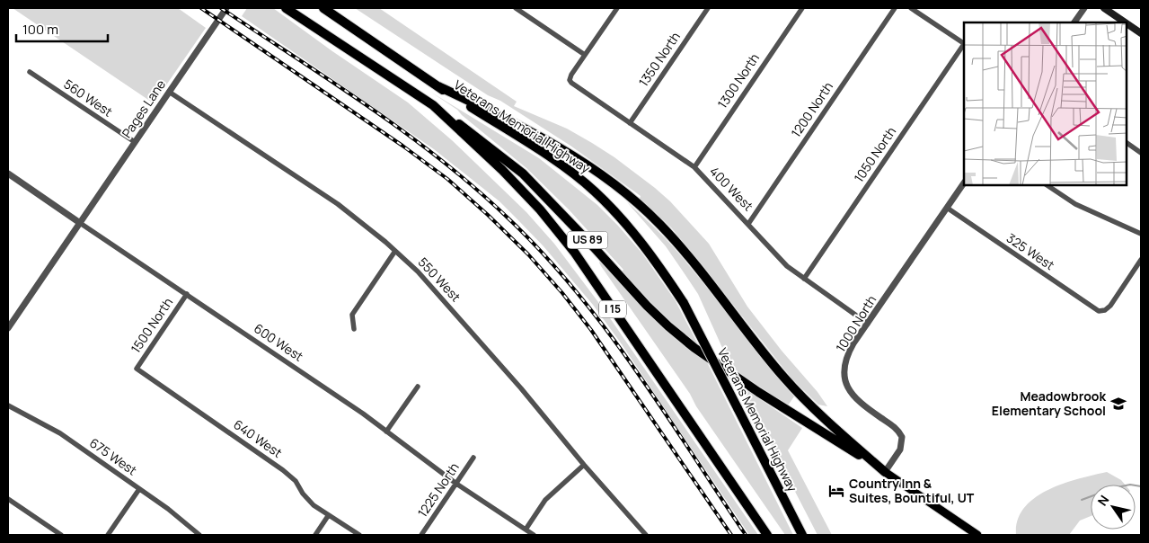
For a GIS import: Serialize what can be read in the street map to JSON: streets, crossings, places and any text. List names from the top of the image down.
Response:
{
  "streets": {
    "highway": ["Veterans Memorial Highway", "US 89", "I 15"],
    "street": [
      "1350 North",
      "1300 North",
      "560 West",
      "Pages Lane",
      "1200 North",
      "1050 North",
      "400 West",
      "325 West",
      "550 West",
      "1000 North",
      "1500 North",
      "600 West",
      "640 West",
      "675 West",
      "1225 North"
    ]
  },
  "crossings": [
    ["1350 North", "400 West"],
    ["1300 North", "400 West"],
    ["560 West", "Pages Lane"],
    ["Pages Lane", "550 West"],
    ["Pages Lane", "600 West"],
    ["1200 North", "400 West"],
    ["Veterans Memorial Highway", "US 89"],
    ["1050 North", "400 West"],
    ["400 West", "1000 North"],
    ["US 89", "I 15"],
    ["US 89", "1000 North"],
    ["325 West", "1000 North"],
    ["1500 North", "600 West"],
    ["1500 North", "640 West"],
    ["600 West", "1225 North"]
  ],
  "places": {
    "school or university": ["Meadowbrook Elementary School"],
    "hotel": ["Country Inn & Suites, Bountiful, UT"]
  },
  "scale_bar": "100 m",
  "north": "top left"
}
